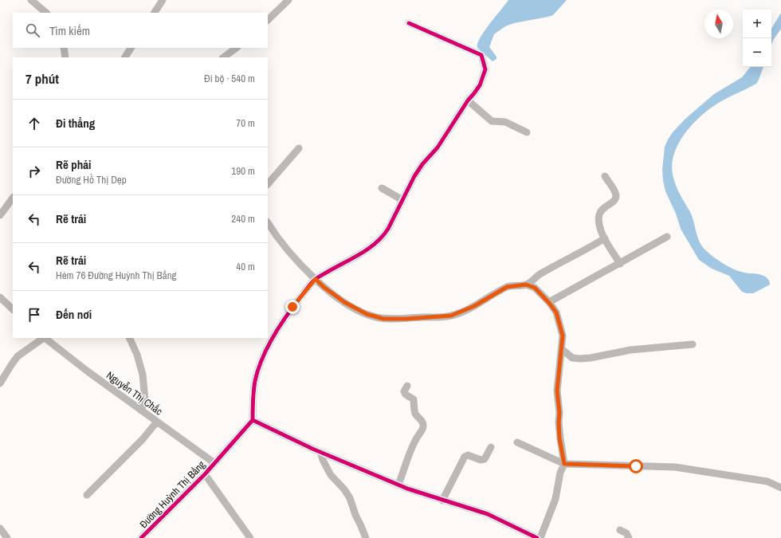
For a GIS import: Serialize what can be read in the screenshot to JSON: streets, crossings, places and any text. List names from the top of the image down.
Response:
{
  "streets": {
    "street": ["Nguyễn Thị Chấc", "Đường Huỳnh Thị Bẳng"]
  },
  "crossings": [
    ["Nguyễn Thị Chấc", "Đường Huỳnh Thị Bẳng"]
  ],
  "north": "top",
  "page": {
    "map_buttons": ["+", "−"],
    "search": "Tìm kiếm",
    "heading": ["7 phút", "Đi bộ · 540 m"],
    "list": [
      ["Đi thẳng", "70 m"],
      ["Rẽ phải", "Đường Hồ Thị Dẹp", "190 m"],
      ["Rẽ trái", "240 m"],
      ["Rẽ trái", "Hẻm 76 Đường Huỳnh Thị Bẳng", "40 m"],
      "Đến nơi"
    ]
  }
}
